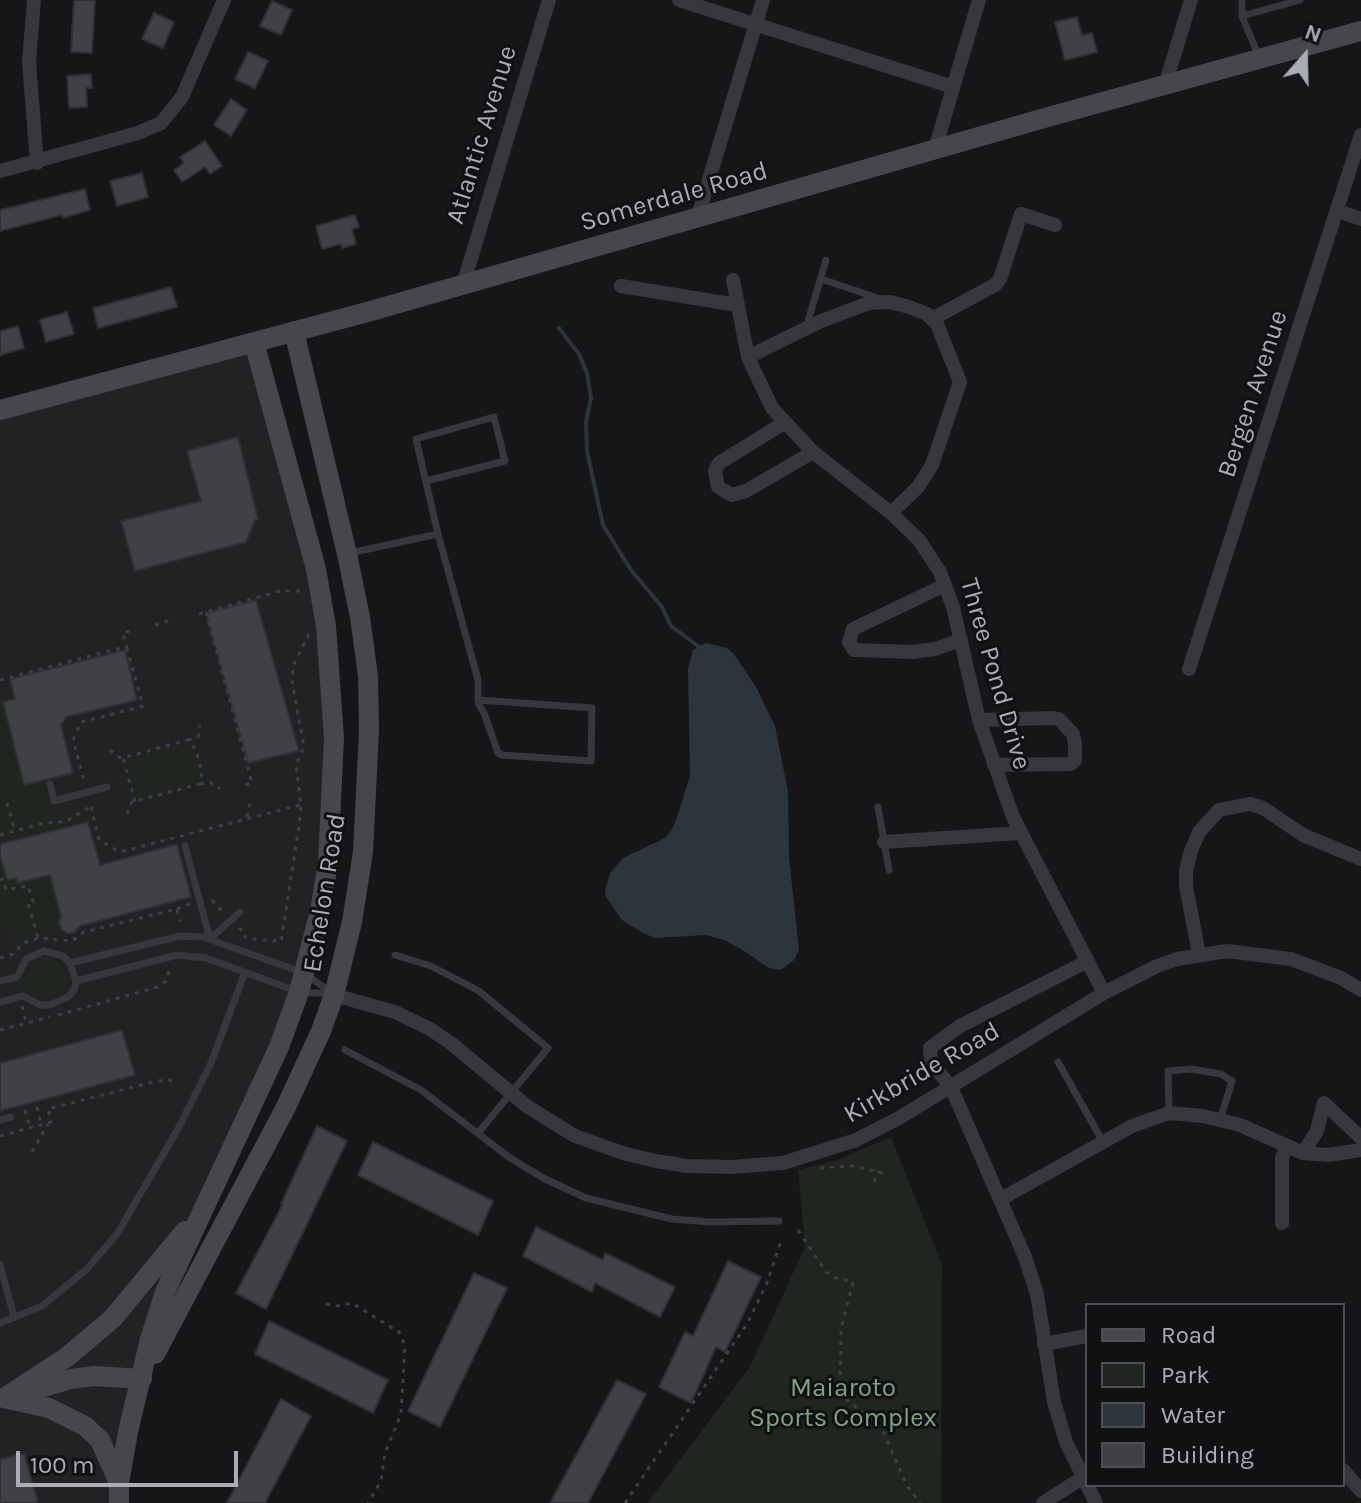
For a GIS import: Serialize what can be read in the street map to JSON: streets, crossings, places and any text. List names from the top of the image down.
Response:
{
  "streets": {
    "street": [
      "Atlantic Avenue",
      "Somerdale Road",
      "Bergen Avenue",
      "Three Pond Drive",
      "Echelon Road",
      "Kirkbride Road"
    ]
  },
  "crossings": [
    ["Atlantic Avenue", "Somerdale Road"],
    ["Somerdale Road", "Echelon Road"],
    ["Three Pond Drive", "Kirkbride Road"],
    ["Echelon Road", "Kirkbride Road"]
  ],
  "parks": ["Maiaroto Sports Complex"],
  "legend": [
    "Road",
    "Park",
    "Water",
    "Building"
  ],
  "scale_bar": "100 m",
  "north": "top"
}
